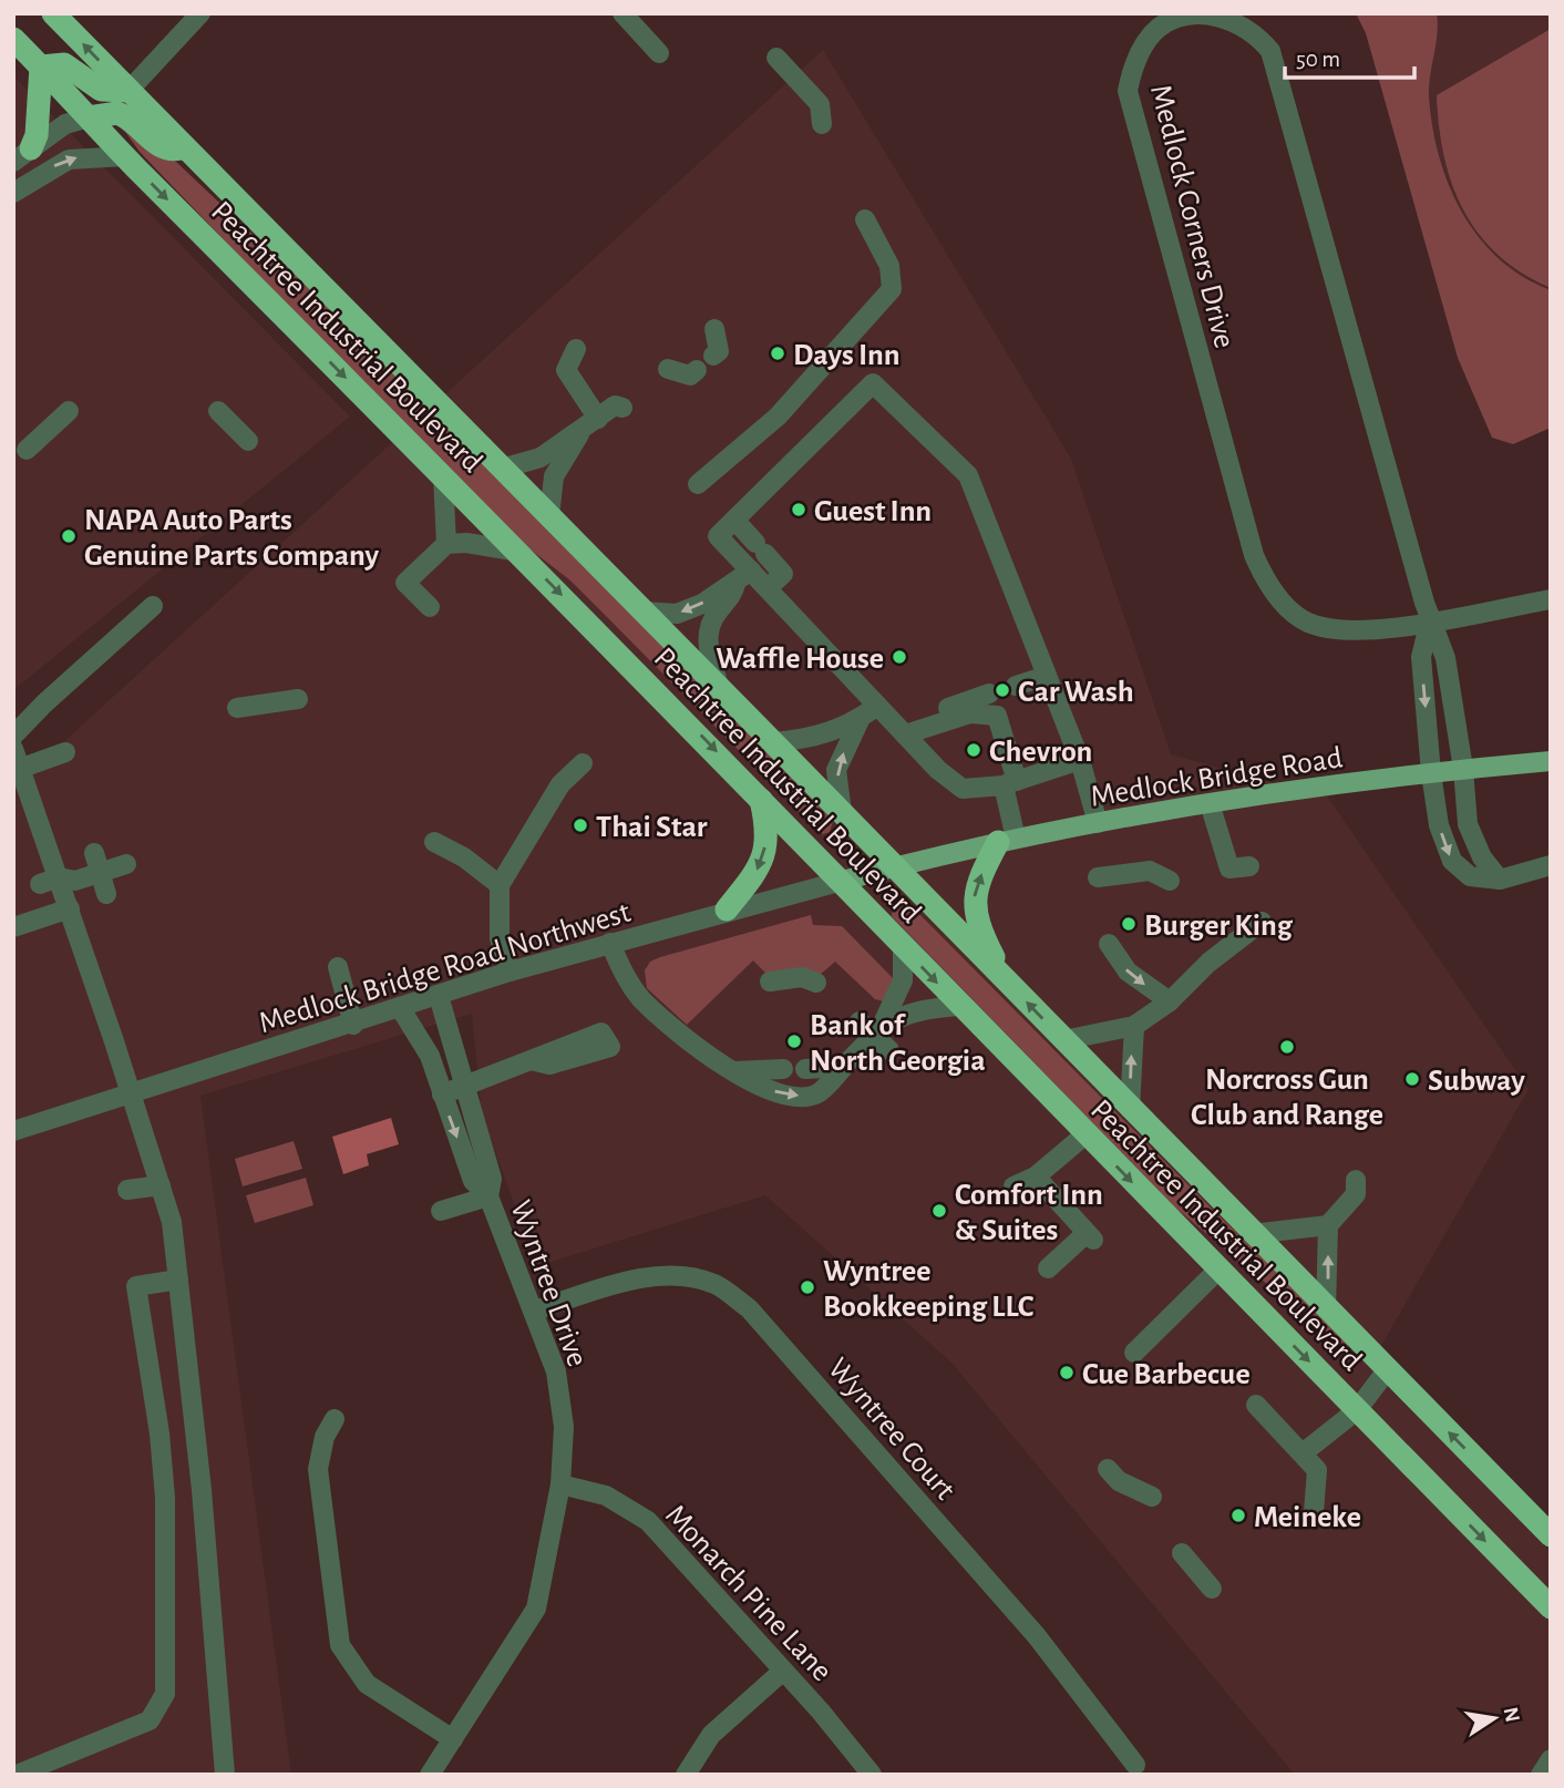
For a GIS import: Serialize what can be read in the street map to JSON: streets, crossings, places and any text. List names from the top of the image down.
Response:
{
  "streets": {
    "highway": ["Peachtree Industrial Boulevard"],
    "main road": ["Medlock Bridge Road", "Medlock Bridge Road Northwest"],
    "street": [
      "Medlock Corners Drive",
      "Wyntree Drive",
      "Wyntree Court",
      "Monarch Pine Lane"
    ]
  },
  "crossings": [
    ["Medlock Corners Drive", "Medlock Bridge Road"],
    ["Peachtree Industrial Boulevard", "Medlock Bridge Road"],
    ["Peachtree Industrial Boulevard", "Medlock Bridge Road Northwest"],
    ["Medlock Bridge Road", "Medlock Bridge Road Northwest"],
    ["Medlock Bridge Road Northwest", "Wyntree Drive"],
    ["Wyntree Drive", "Wyntree Court"],
    ["Wyntree Drive", "Monarch Pine Lane"]
  ],
  "places": [
    "Days Inn",
    "Guest Inn",
    "NAPA Auto Parts Genuine Parts Company",
    "Waffle House",
    "Car Wash",
    "Chevron",
    "Thai Star",
    "Burger King",
    "Bank of North Georgia",
    "Norcross Gun Club and Range",
    "Subway",
    "Comfort Inn & Suites",
    "Wyntree Bookkeeping LLC",
    "Cue Barbecue",
    "Meineke"
  ],
  "scale_bar": "50 m",
  "north": "right"
}
